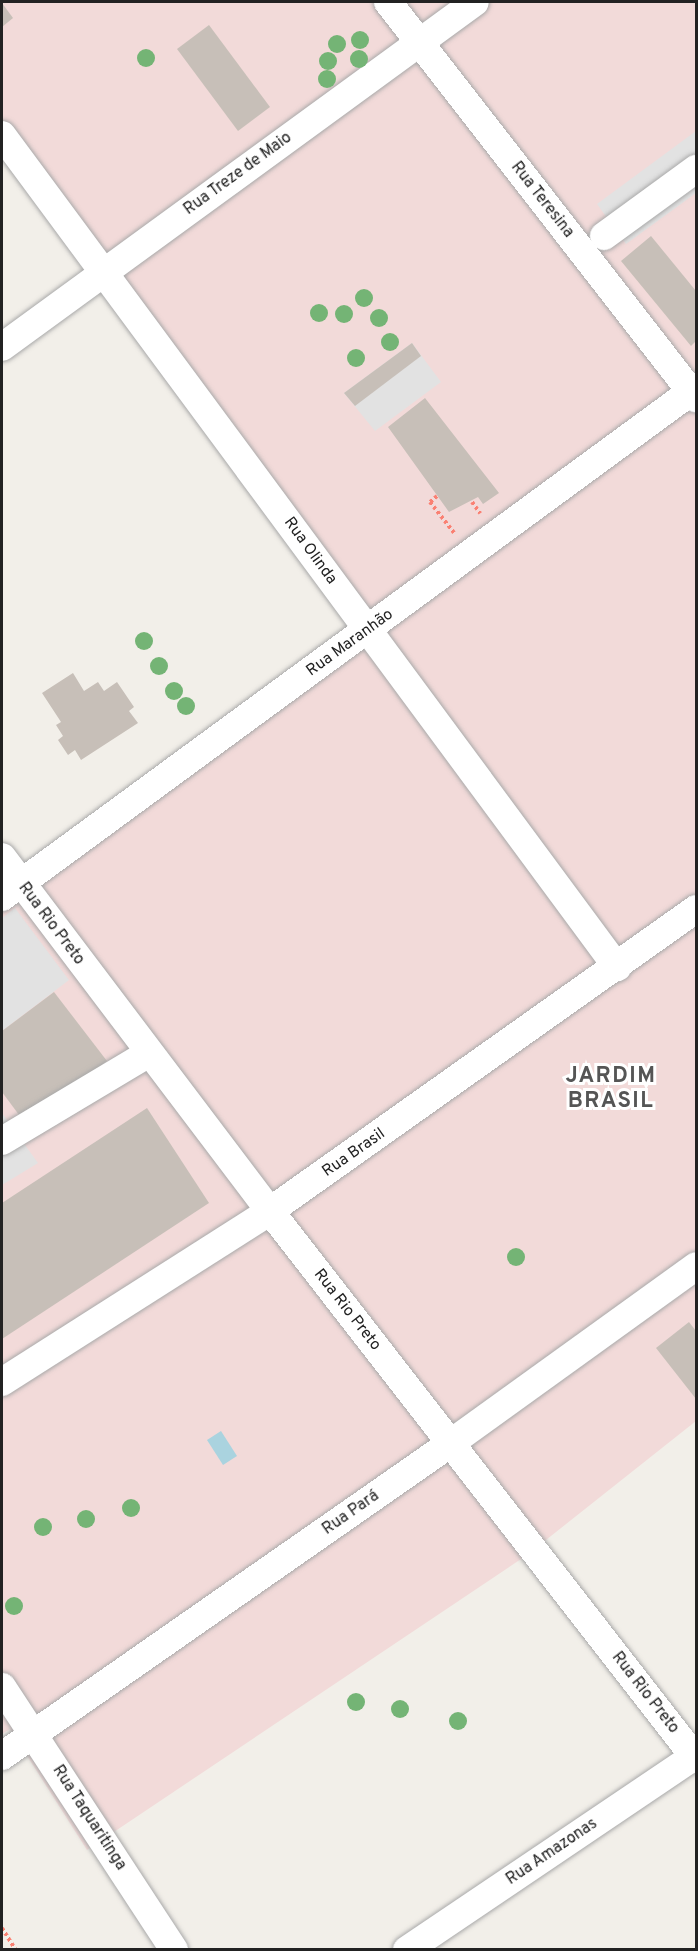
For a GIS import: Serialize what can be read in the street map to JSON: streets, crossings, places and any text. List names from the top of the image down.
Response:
{
  "streets": {
    "street": [
      "Rua Treze de Maio",
      "Rua Teresina",
      "Rua Olinda",
      "Rua Maranhão",
      "Rua Rio Preto",
      "Rua Brasil",
      "Rua Pará",
      "Rua Taquaritinga",
      "Rua Amazonas"
    ]
  },
  "crossings": [
    ["Rua Treze de Maio", "Rua Teresina"],
    ["Rua Treze de Maio", "Rua Olinda"],
    ["Rua Teresina", "Rua Maranhão"],
    ["Rua Olinda", "Rua Maranhão"],
    ["Rua Olinda", "Rua Brasil"],
    ["Rua Maranhão", "Rua Rio Preto"],
    ["Rua Rio Preto", "Rua Brasil"],
    ["Rua Rio Preto", "Rua Pará"],
    ["Rua Rio Preto", "Rua Amazonas"],
    ["Rua Pará", "Rua Taquaritinga"]
  ],
  "districts": ["JARDIM BRASIL"]
}
